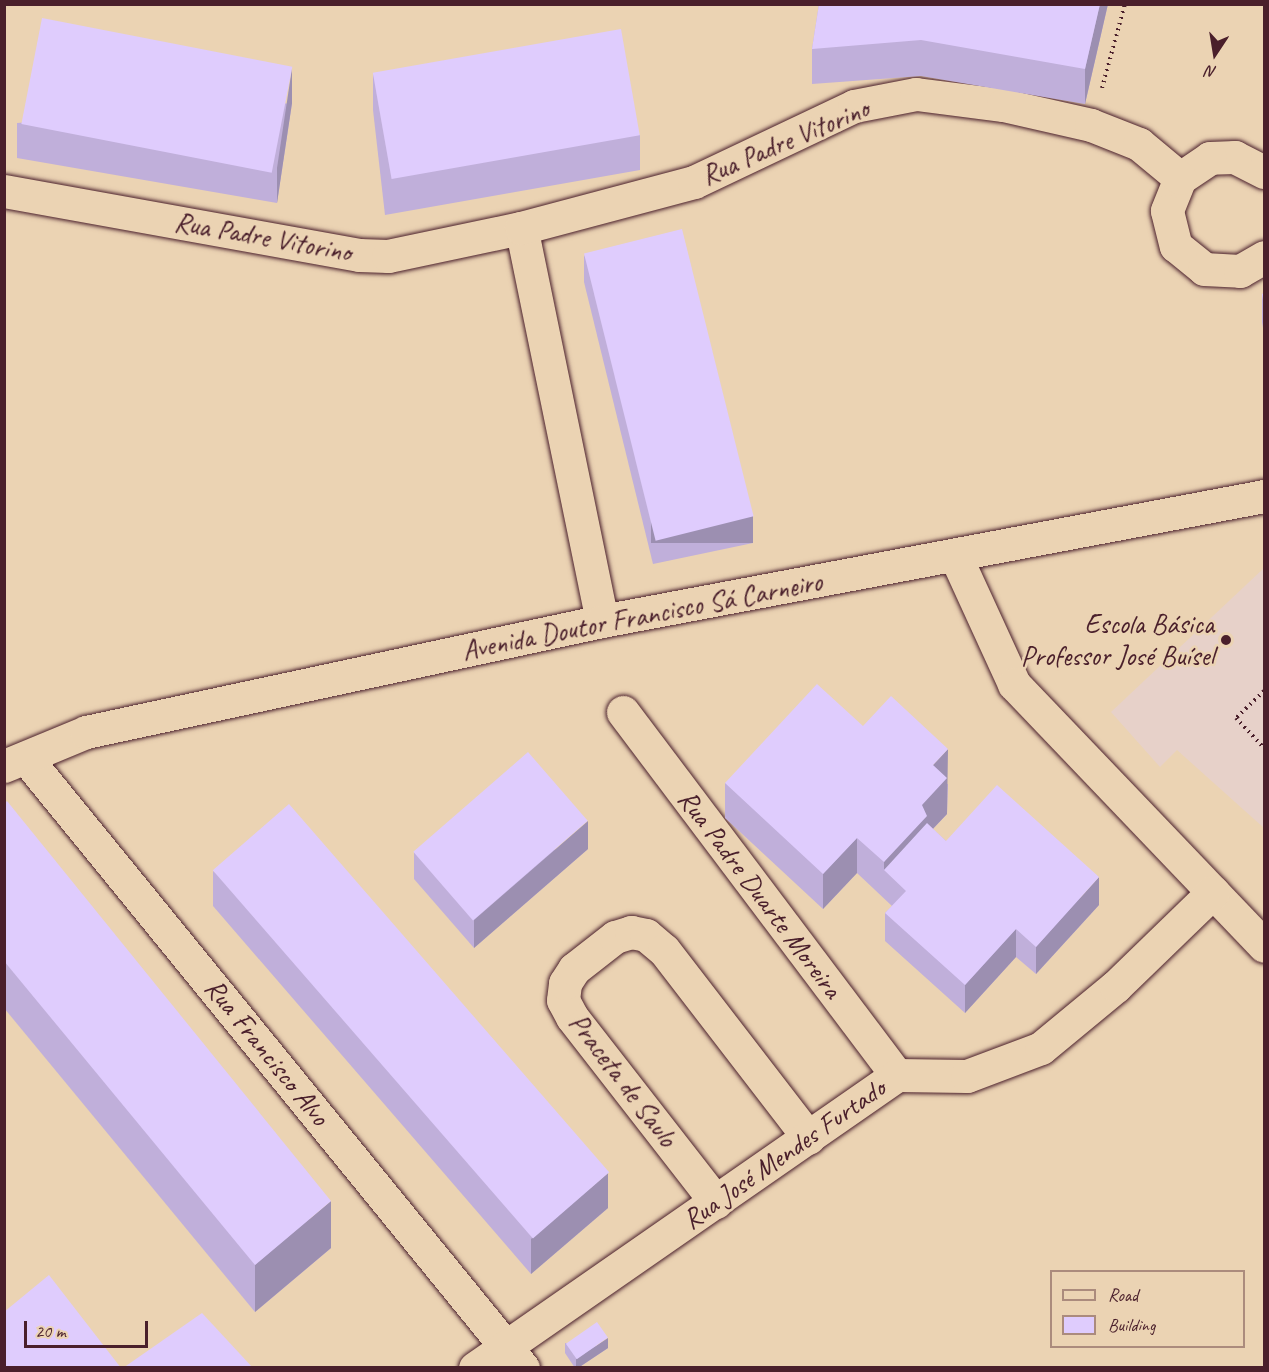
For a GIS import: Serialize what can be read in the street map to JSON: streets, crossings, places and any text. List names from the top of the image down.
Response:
{
  "streets": {
    "street": [
      "Rua Padre Vitorino",
      "Avenida Doutor Francisco Sá Carneiro",
      "Rua Padre Duarte Moreira",
      "Rua Francisco Alvo",
      "Praceta de Saulo",
      "Rua José Mendes Furtado"
    ]
  },
  "crossings": [
    ["Avenida Doutor Francisco Sá Carneiro", "Rua Francisco Alvo"],
    ["Rua Padre Duarte Moreira", "Rua José Mendes Furtado"],
    ["Rua Francisco Alvo", "Rua José Mendes Furtado"],
    ["Praceta de Saulo", "Rua José Mendes Furtado"]
  ],
  "places": ["Escola Básica Professor José Buísel"],
  "legend": ["Road", "Building"],
  "scale_bar": "20 m",
  "north": "bottom"
}
